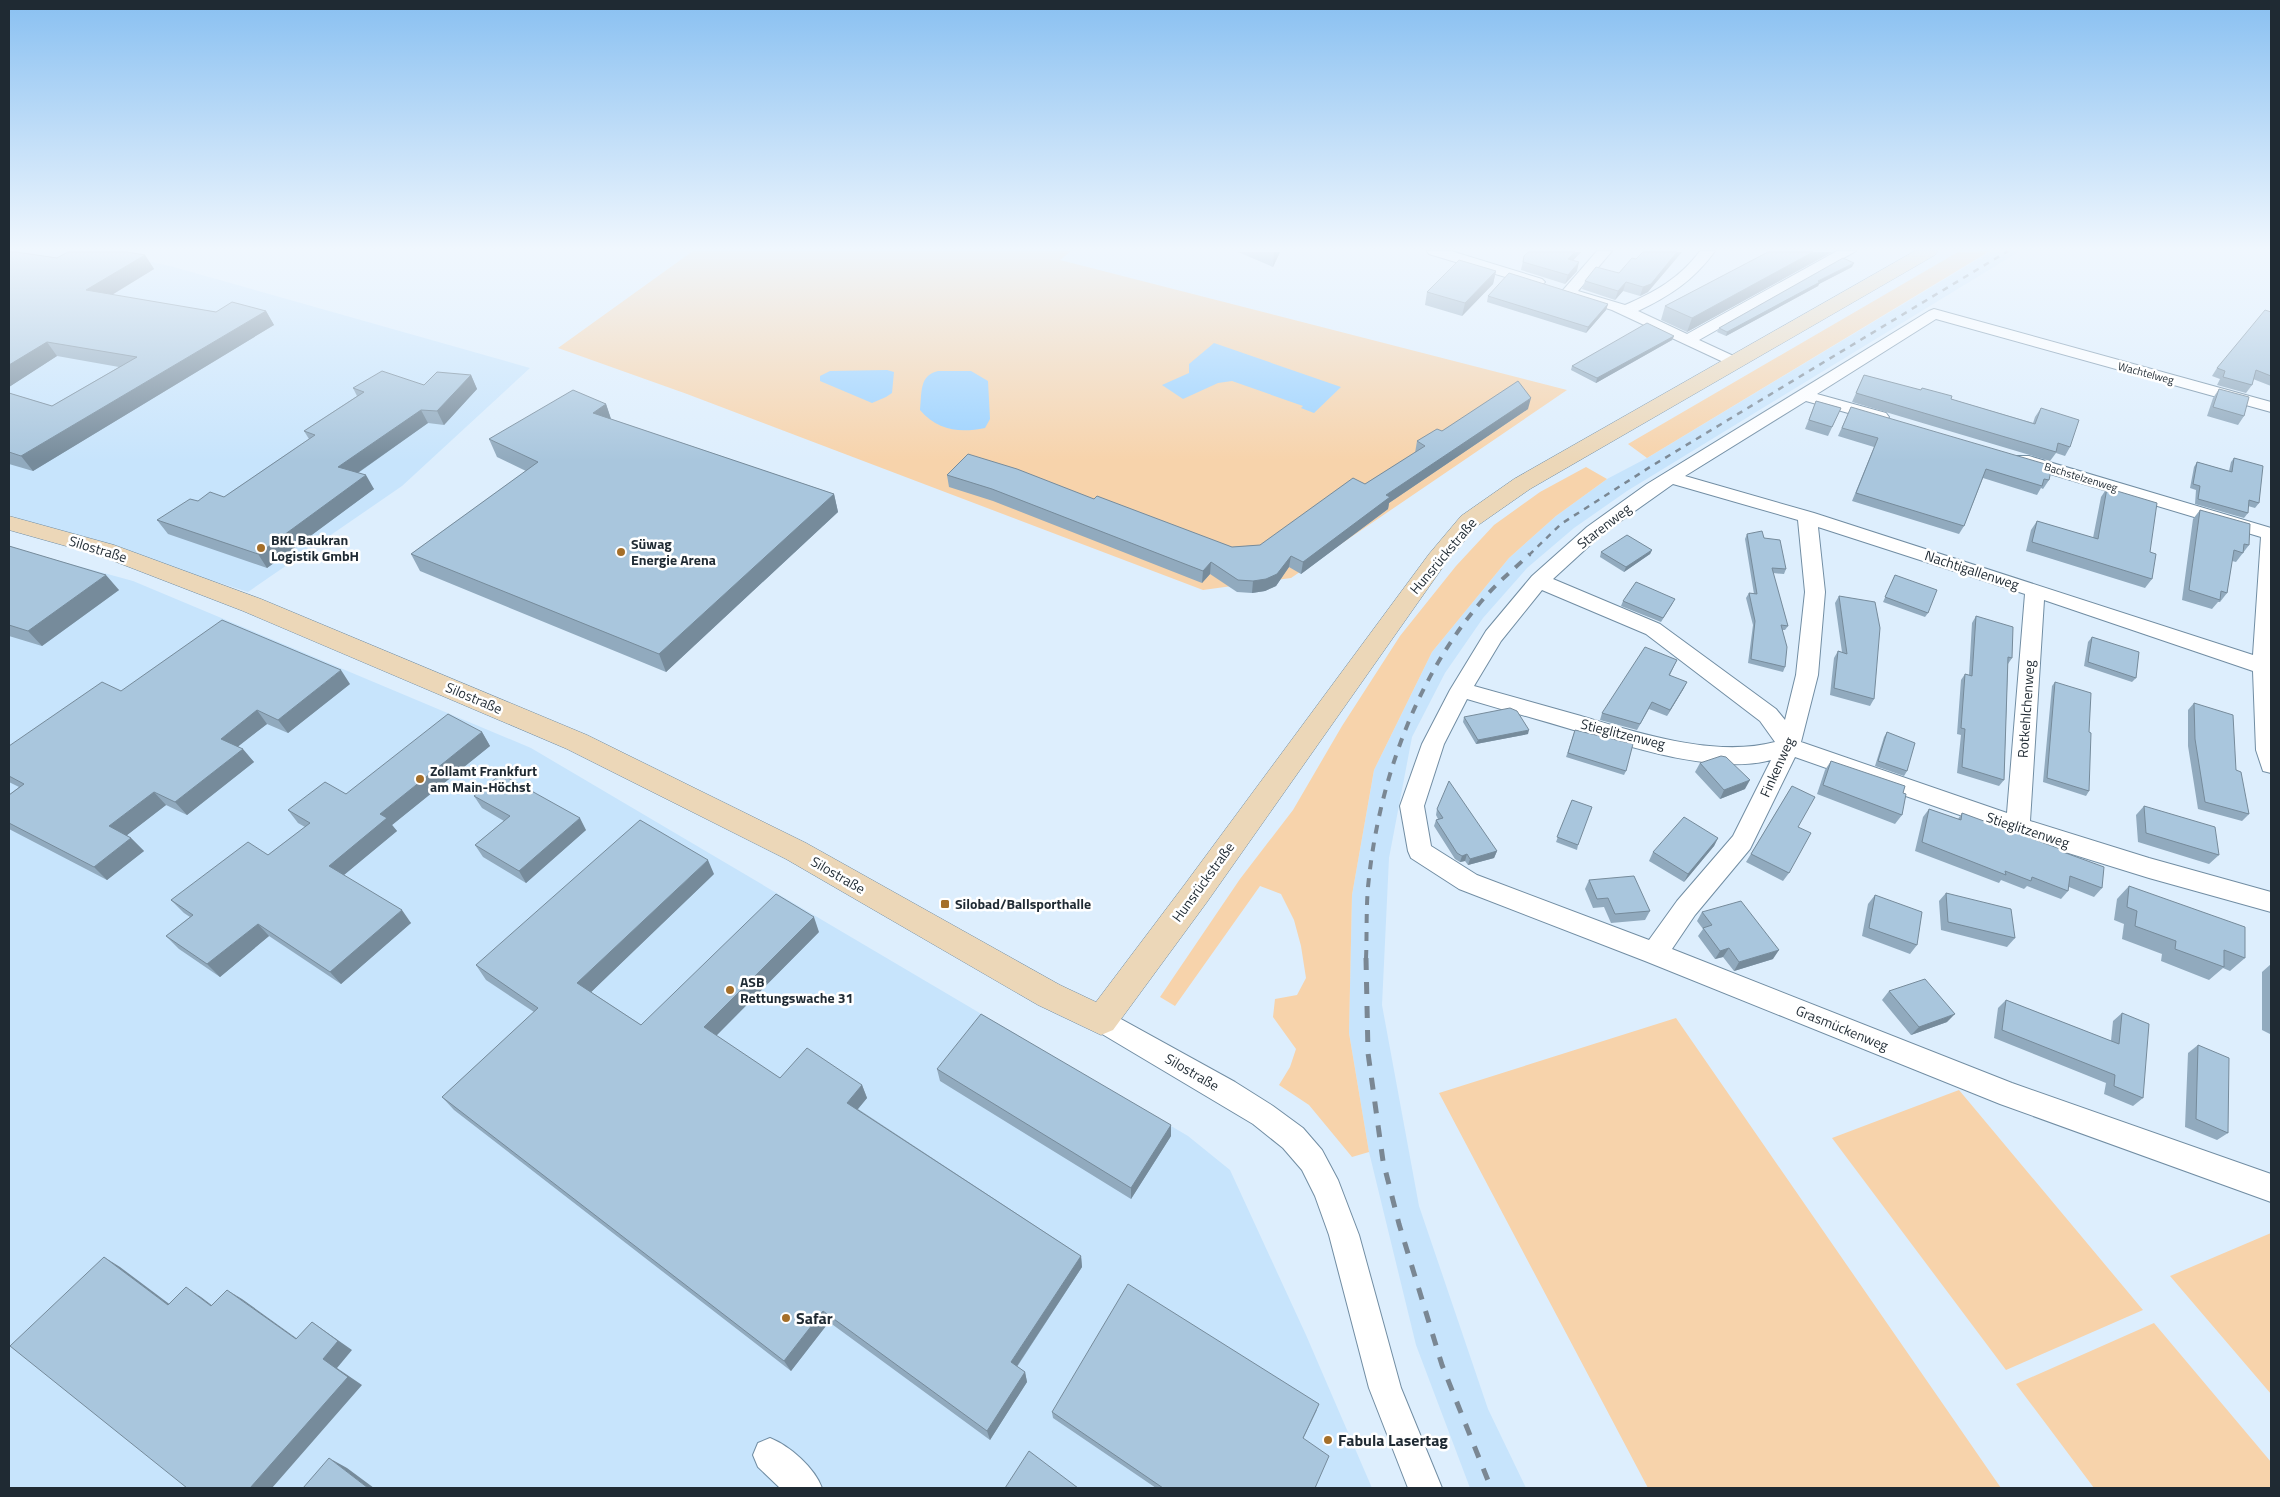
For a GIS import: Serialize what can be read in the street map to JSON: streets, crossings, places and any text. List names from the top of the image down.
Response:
{
  "streets": {
    "main road": ["Silostraße", "Hunsrückstraße"],
    "street": [
      "Wachtelweg",
      "Bachstelzenweg",
      "Starenweg",
      "Nachtigallenweg",
      "Rotkehlchenweg",
      "Stieglitzenweg",
      "Finkenweg",
      "Grasmückenweg"
    ]
  },
  "crossings": [
    ["Starenweg", "Nachtigallenweg"],
    ["Starenweg", "Stieglitzenweg"],
    ["Starenweg", "Grasmückenweg"],
    ["Silostraße", "Hunsrückstraße"],
    ["Nachtigallenweg", "Rotkehlchenweg"],
    ["Nachtigallenweg", "Finkenweg"],
    ["Rotkehlchenweg", "Stieglitzenweg"],
    ["Stieglitzenweg", "Finkenweg"],
    ["Finkenweg", "Grasmückenweg"]
  ],
  "places": {
    "other": [
      "BKL Baukran Logistik GmbH",
      "Süwag Energie Arena",
      "Zollamt Frankfurt am Main-Höchst",
      "ASB Rettungswache 31",
      "Safar",
      "Fabula Lasertag"
    ],
    "transit": ["Silobad/Ballsporthalle"]
  }
}
